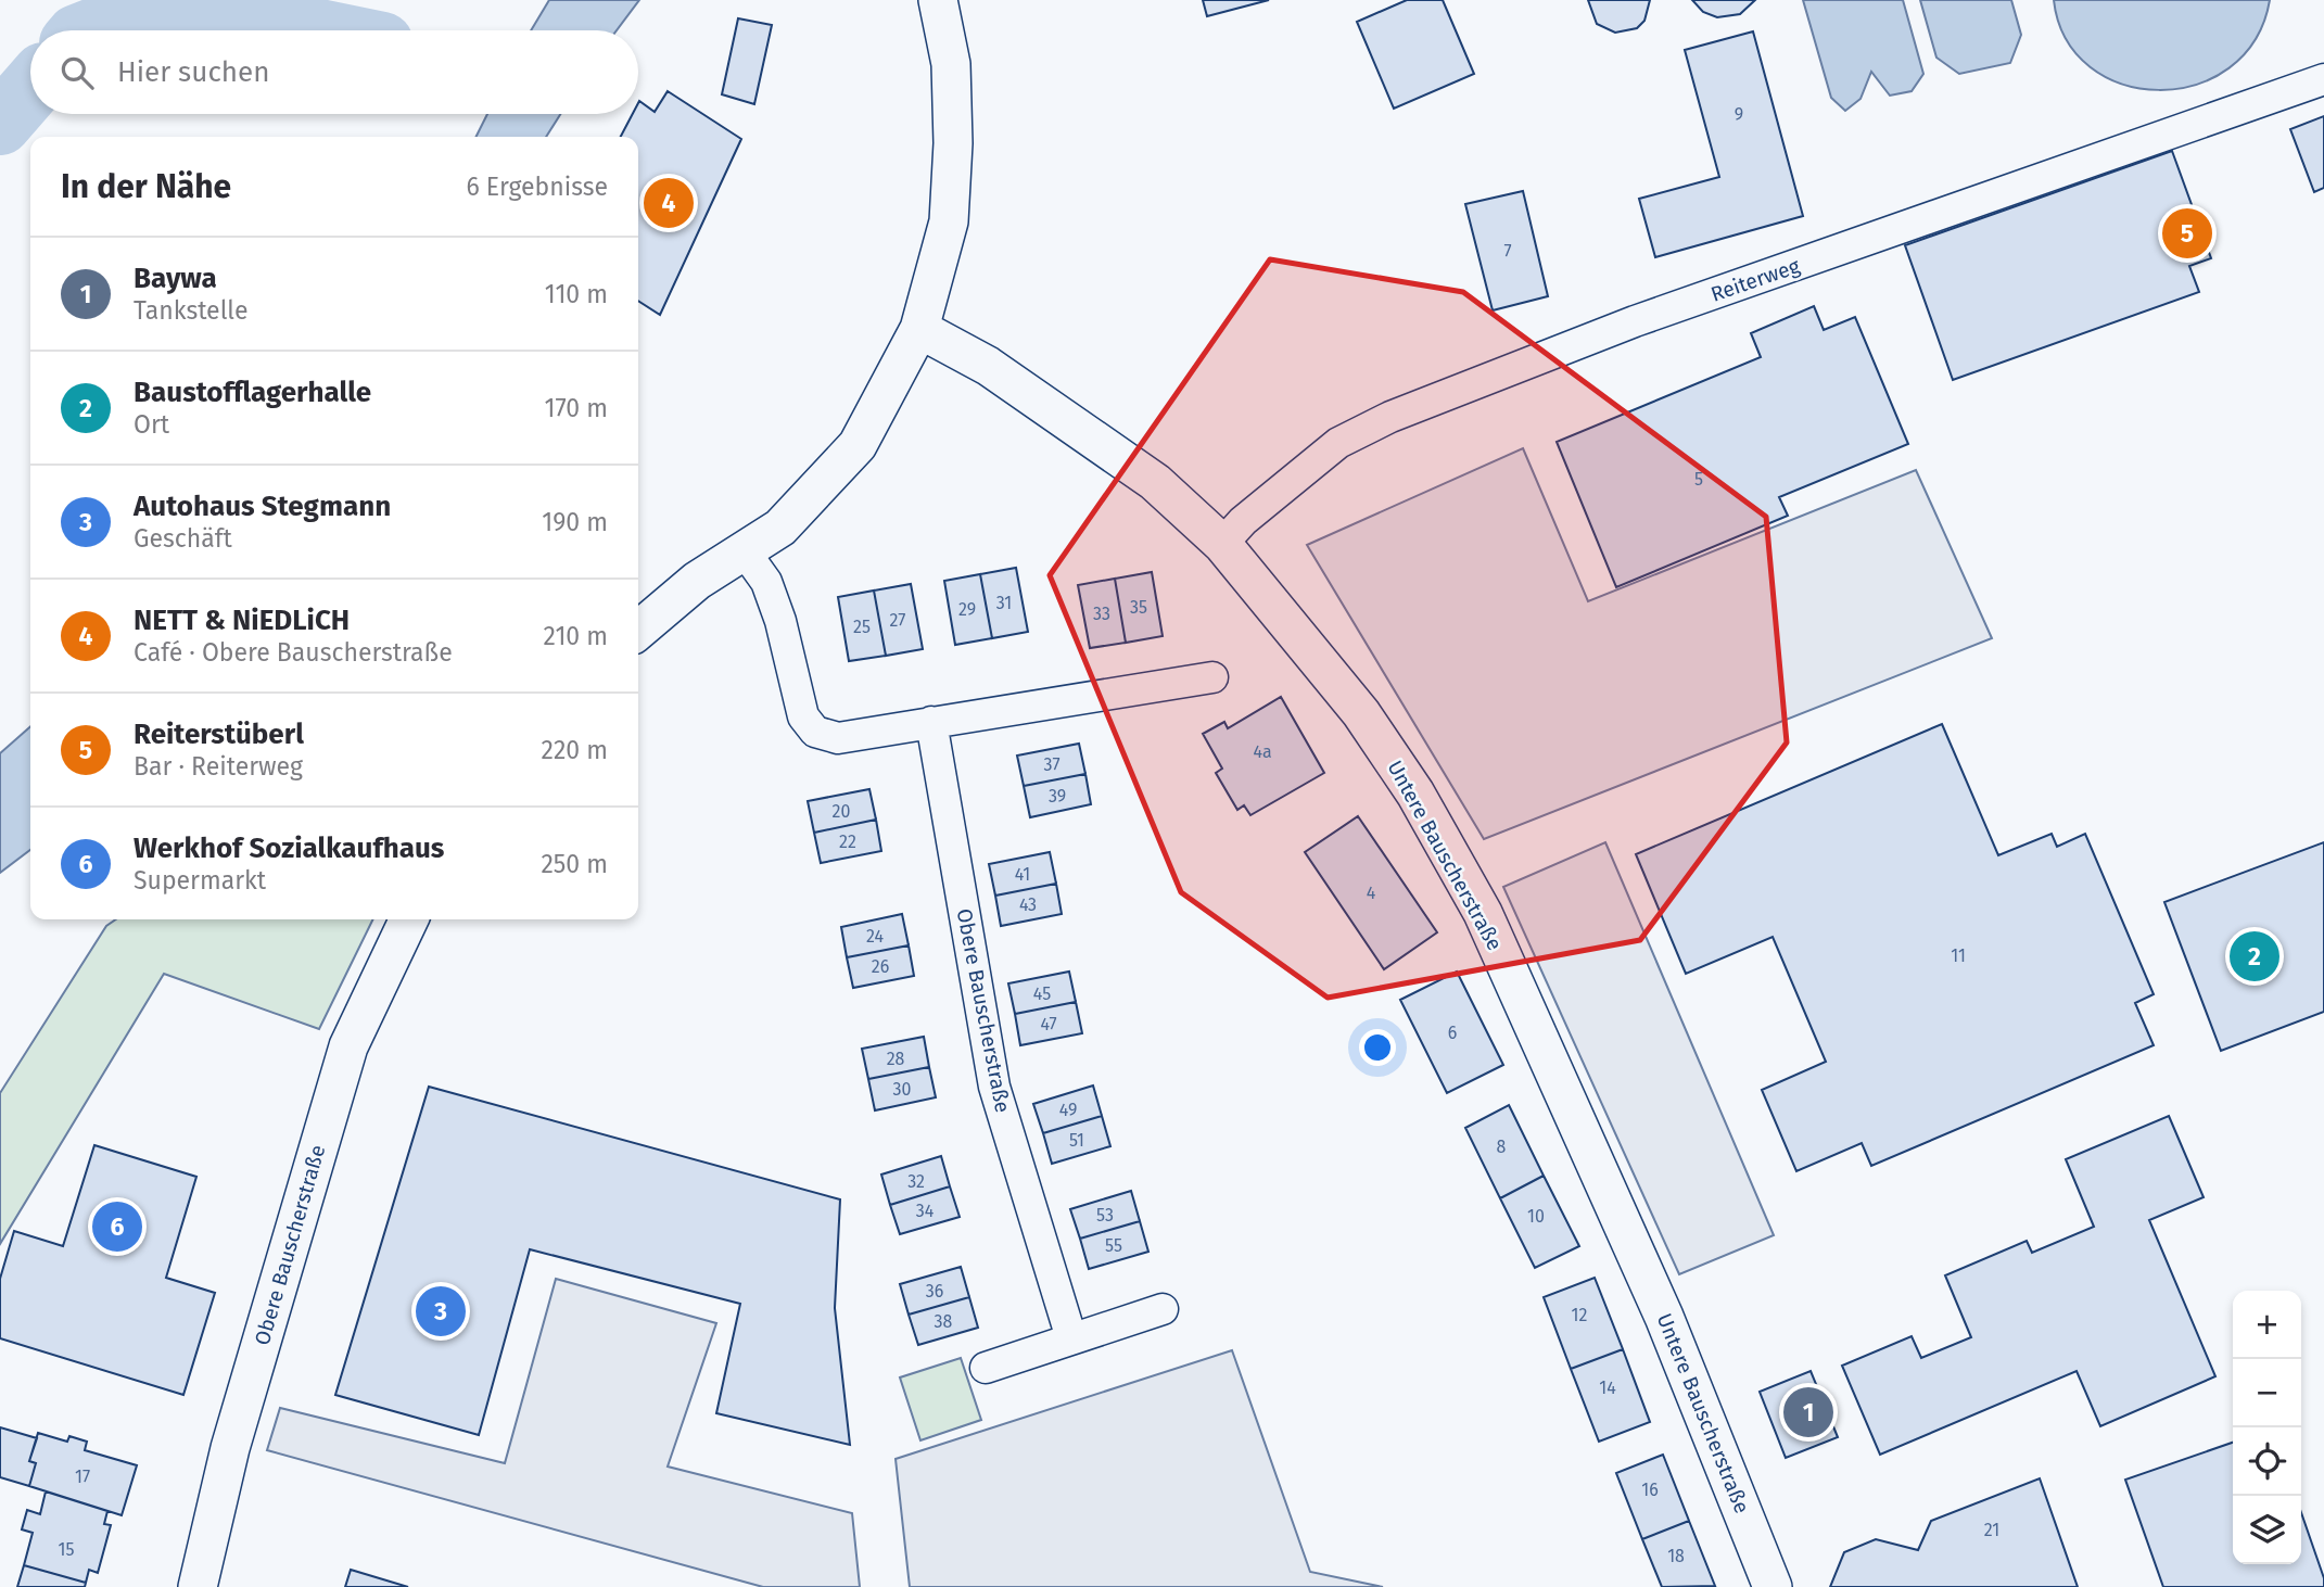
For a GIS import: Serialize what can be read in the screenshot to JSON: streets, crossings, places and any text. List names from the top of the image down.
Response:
{
  "streets": {
    "street": ["Reiterweg", "Untere Bauscherstraße", "Obere Bauscherstraße"]
  },
  "crossings": [
    ["Reiterweg", "Untere Bauscherstraße"]
  ],
  "house_numbers": [
    "9",
    "7",
    "5",
    "31",
    "35",
    "29",
    "33",
    "27",
    "25",
    "4a",
    "37",
    "39",
    "20",
    "22",
    "41",
    "4",
    "43",
    "24",
    "11",
    "26",
    "45",
    "47",
    "6",
    "28",
    "30",
    "49",
    "51",
    "8",
    "32",
    "34",
    "53",
    "10",
    "55",
    "36",
    "12",
    "38",
    "14",
    "17",
    "16",
    "21",
    "15",
    "18"
  ],
  "page": {
    "search": "Hier suchen",
    "heading": ["In der Nähe", "6 Ergebnisse"],
    "pins": [
      "4",
      "5",
      "2",
      "6",
      "3",
      "1"
    ],
    "list": [
      {
        "mark": "1",
        "name": "Baywa",
        "note": "Tankstelle",
        "value": "110 m"
      },
      {
        "mark": "2",
        "name": "Baustofflagerhalle",
        "note": "Ort",
        "value": "170 m"
      },
      {
        "mark": "3",
        "name": "Autohaus Stegmann",
        "note": "Geschäft",
        "value": "190 m"
      },
      {
        "mark": "4",
        "name": "NETT & NiEDLiCH",
        "note": "Café · Obere Bauscherstraße",
        "value": "210 m"
      },
      {
        "mark": "5",
        "name": "Reiterstüberl",
        "note": "Bar · Reiterweg",
        "value": "220 m"
      },
      {
        "mark": "6",
        "name": "Werkhof Sozialkaufhaus",
        "note": "Supermarkt",
        "value": "250 m"
      }
    ],
    "map_buttons": ["+", "−"]
  }
}
